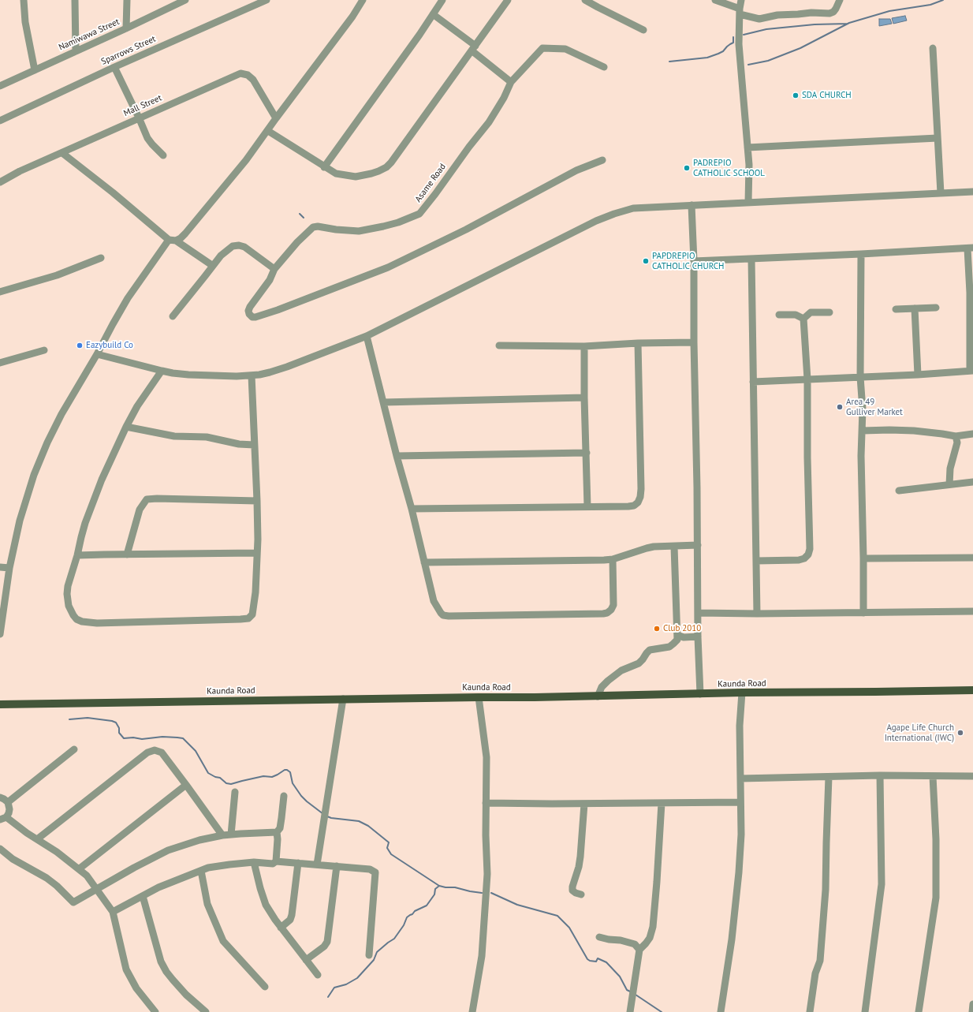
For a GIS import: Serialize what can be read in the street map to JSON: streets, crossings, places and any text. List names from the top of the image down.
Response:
{
  "streets": {
    "main road": ["Kaunda Road"],
    "street": [
      "Namiwawa Street",
      "Sparrows Street",
      "Mall Street",
      "Asame Road"
    ]
  },
  "places": [
    "SDA CHURCH",
    "PADREPIO CATHOLIC SCHOOL",
    "PAPDREPIO CATHOLIC CHURCH",
    "Eazybuild Co",
    "Area 49 Gulliver Market",
    "Club 2010",
    "Agape Life Church International (IWC)"
  ]
}
